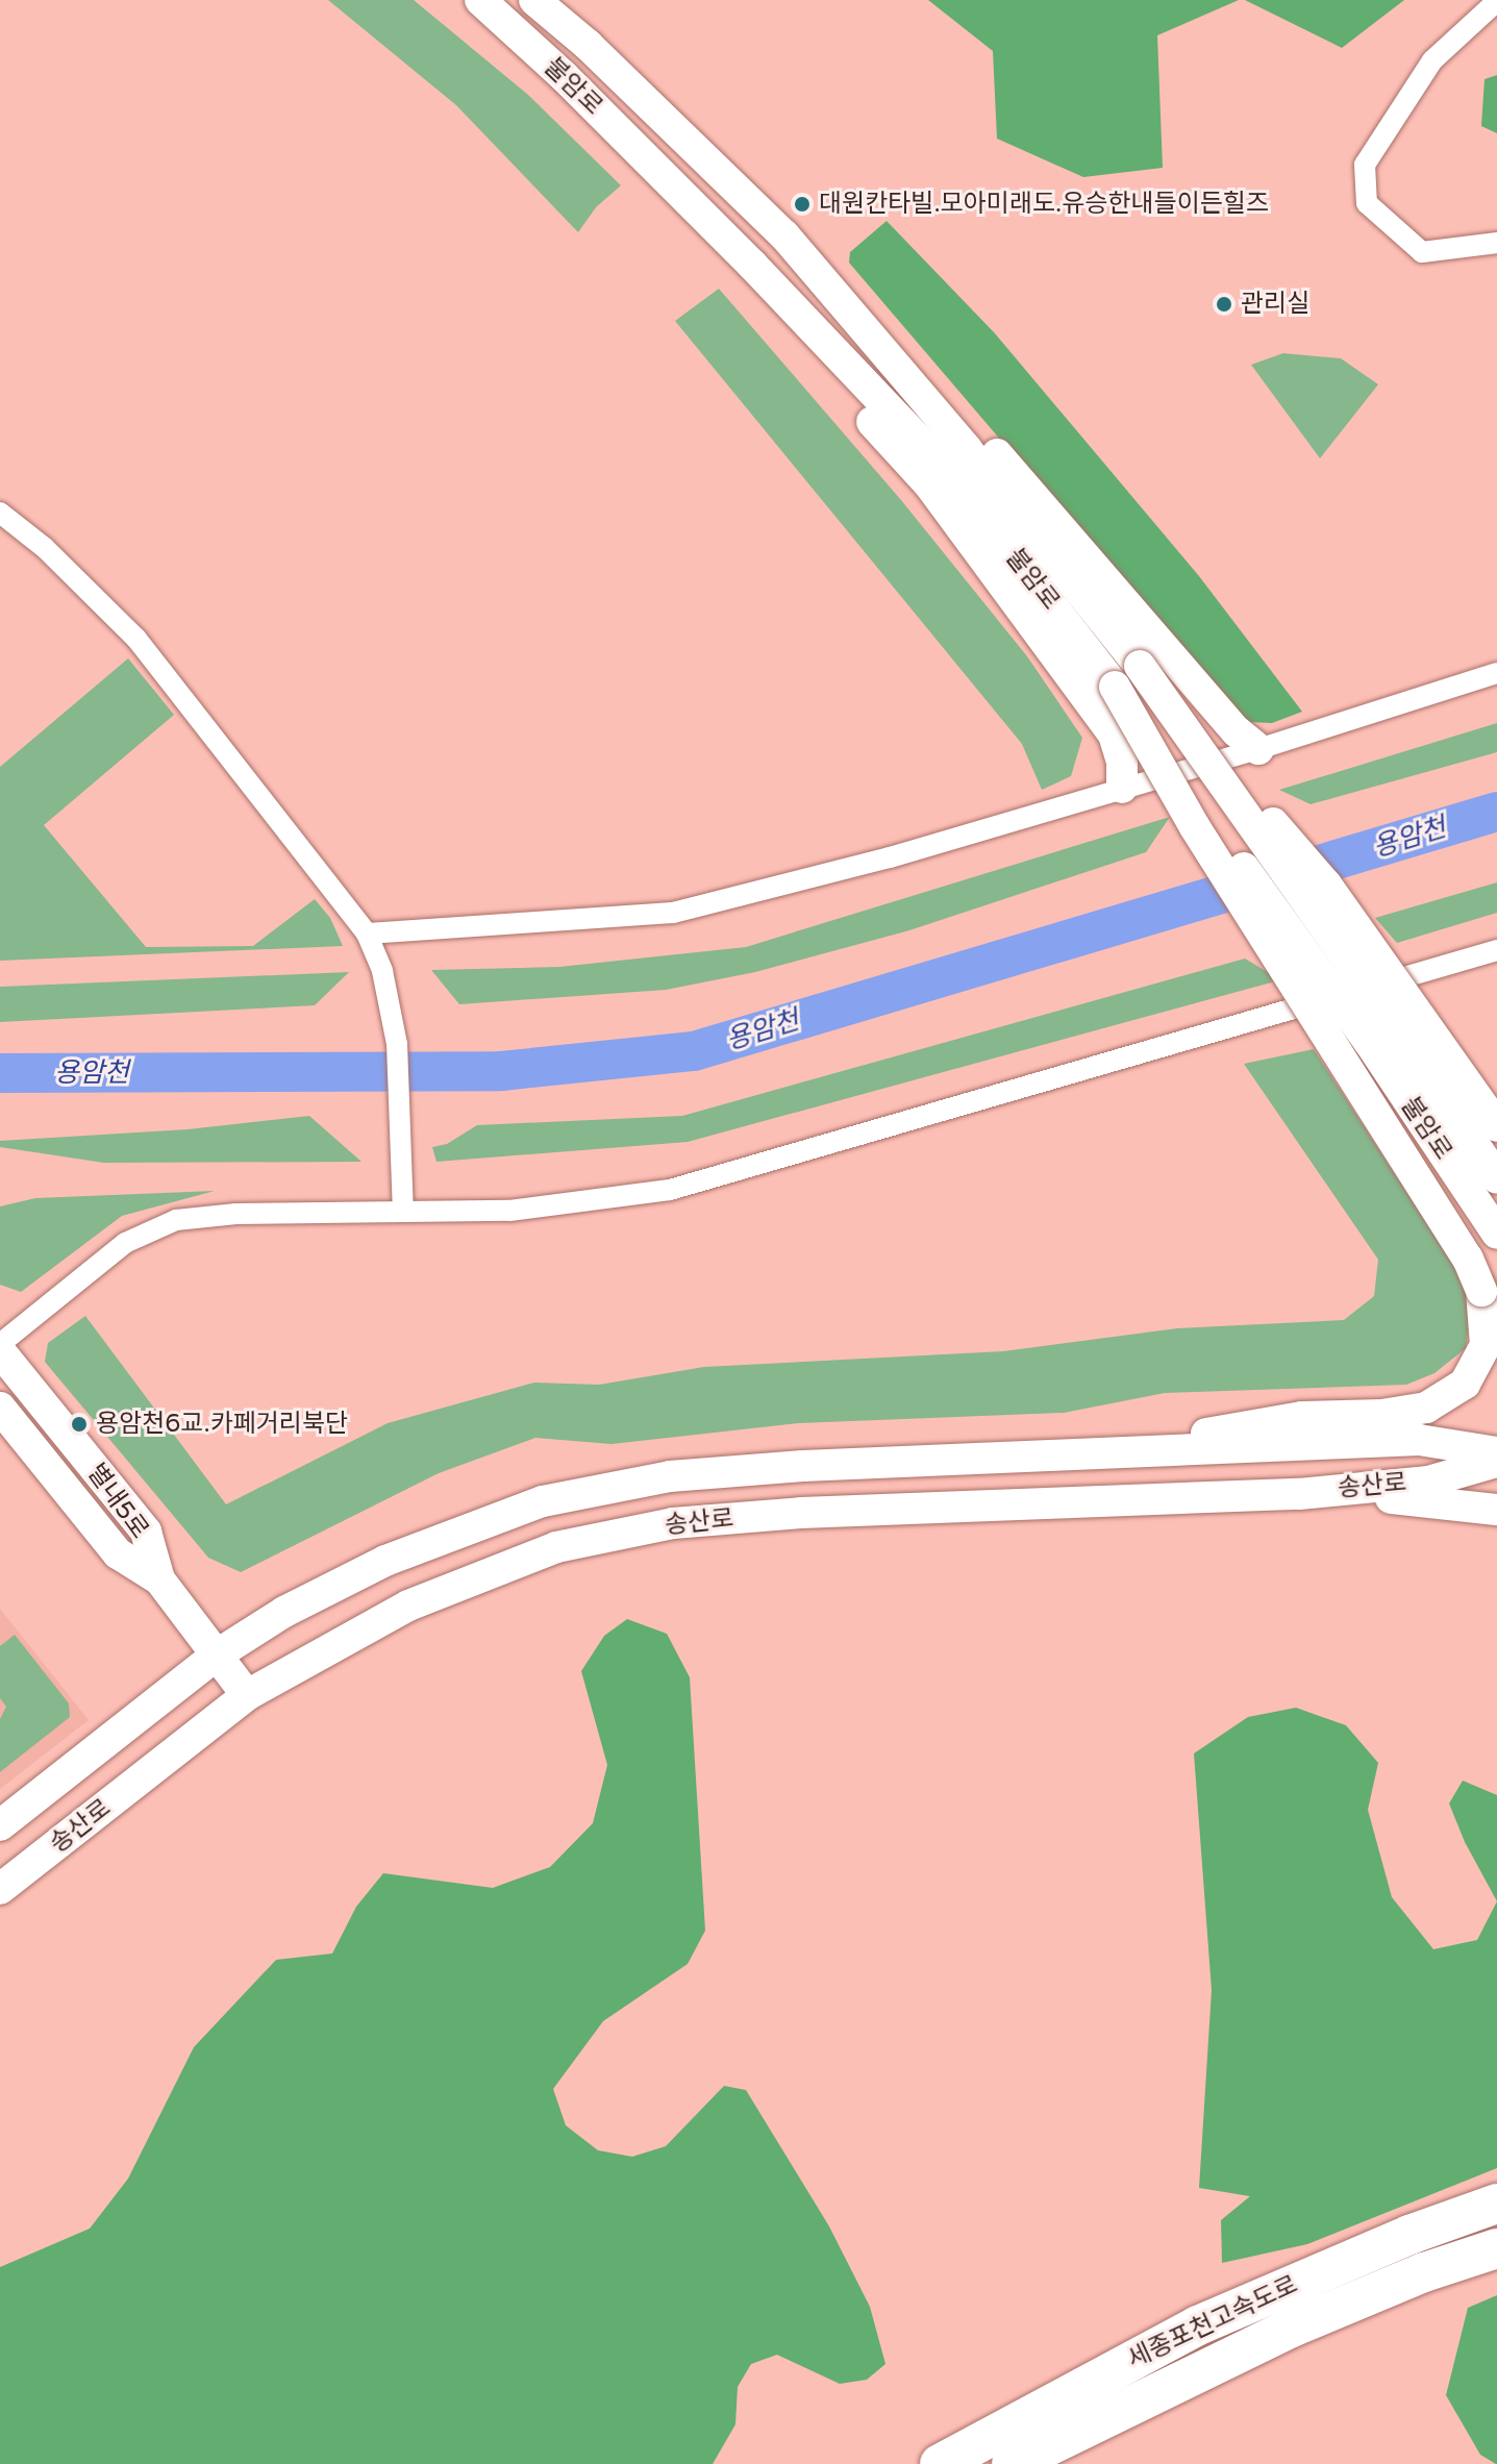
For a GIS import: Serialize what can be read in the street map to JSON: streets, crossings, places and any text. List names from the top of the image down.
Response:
{
  "streets": {
    "highway": ["세종포천고속도로"],
    "street": ["불암로", "송산로", "별내5로"]
  },
  "crossings": [
    ["송산로", "별내5로"]
  ],
  "water": ["용암천"],
  "places": ["대원칸타빌.모아미래도.유승한내들이든힐즈", "관리실", "용암천6교.카페거리북단"]
}
